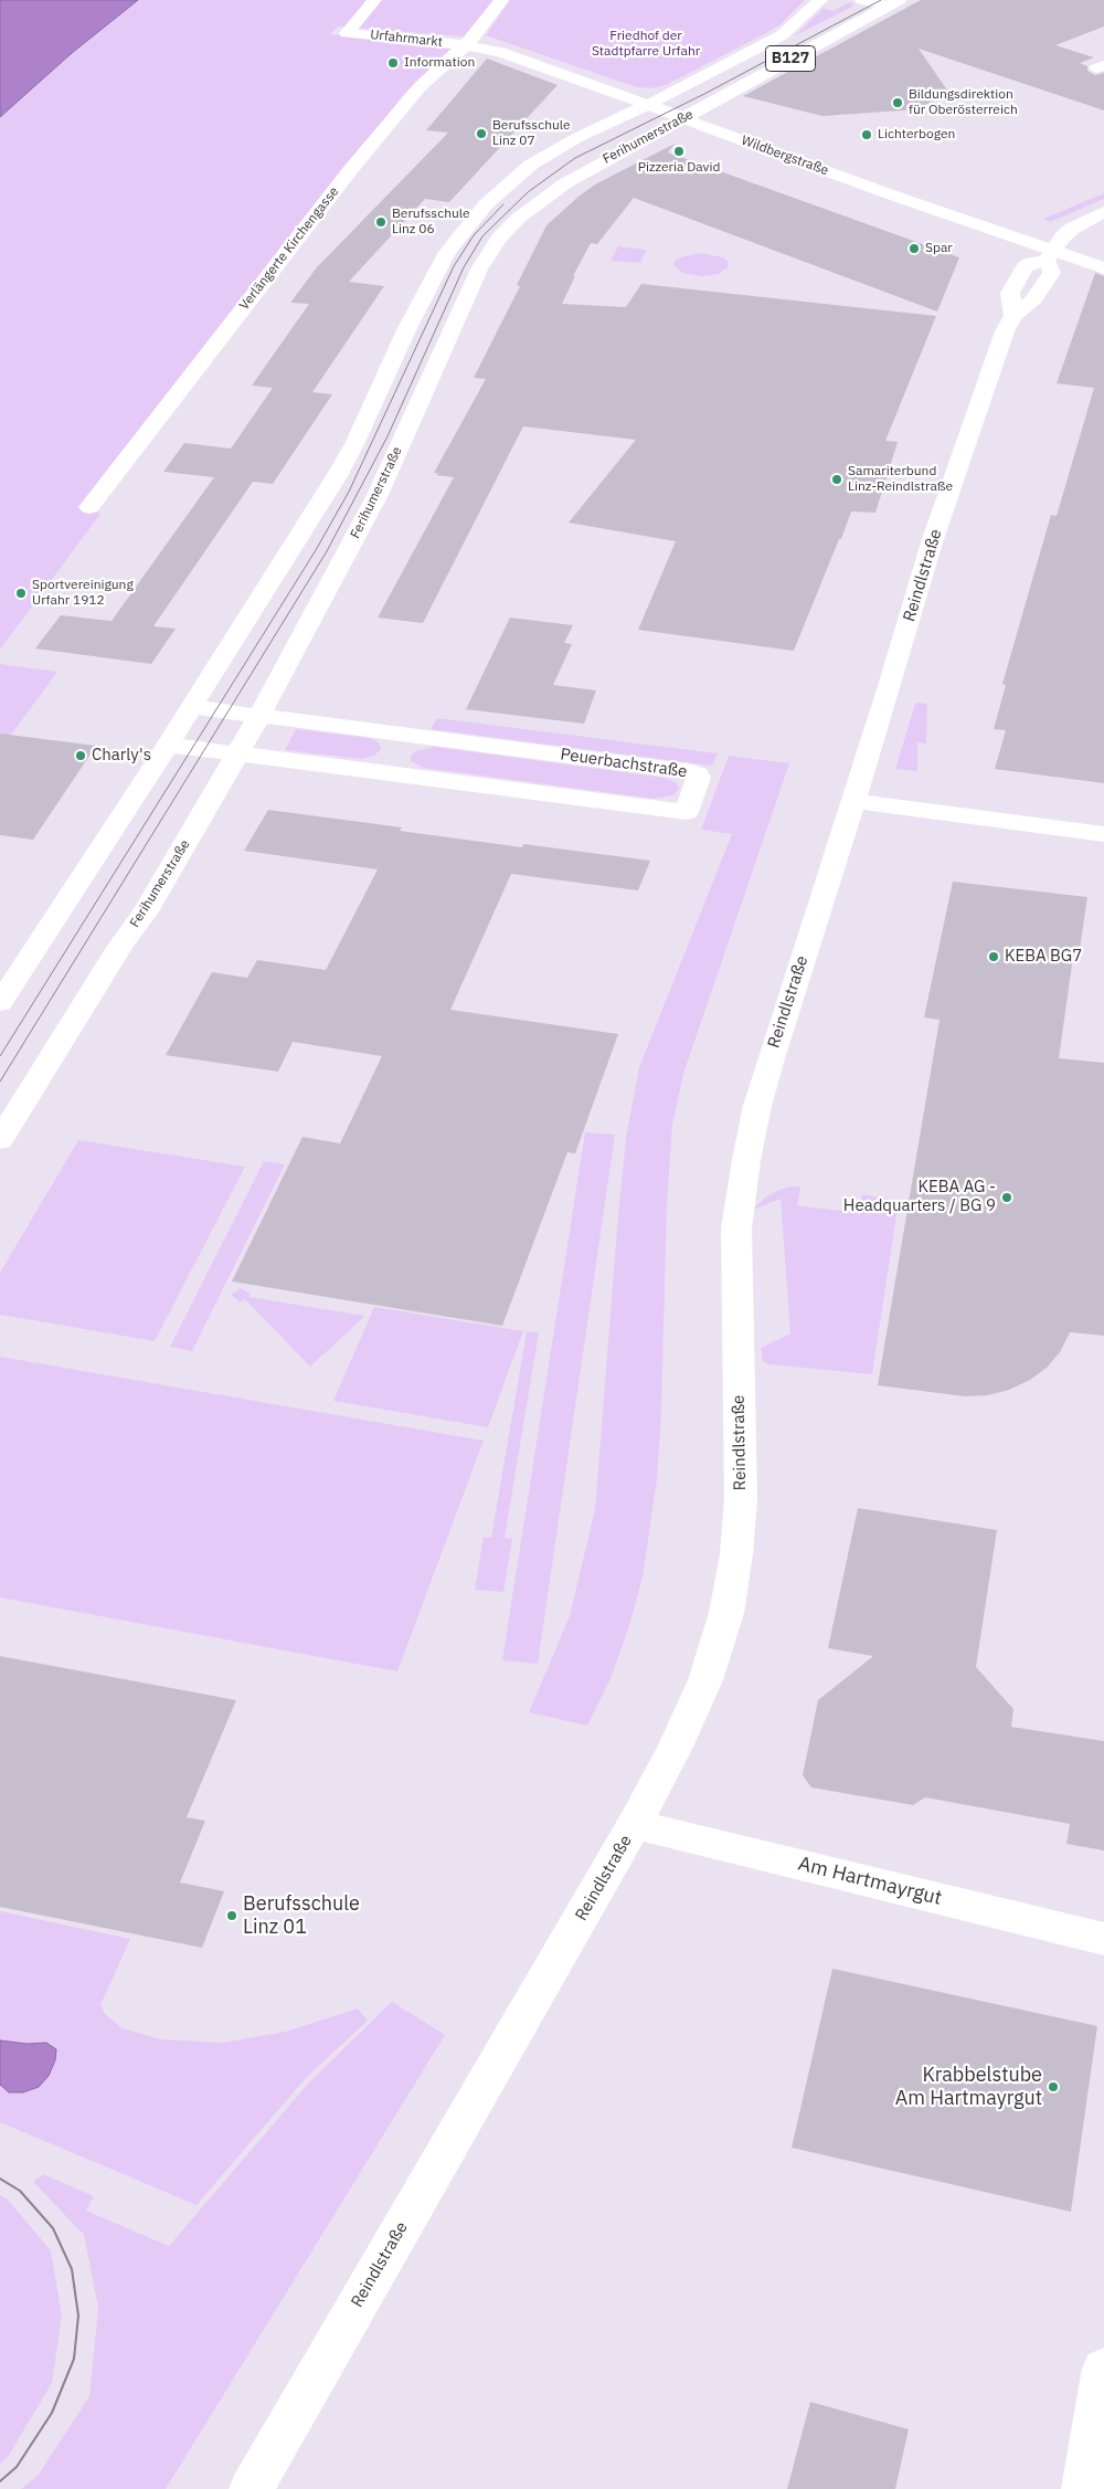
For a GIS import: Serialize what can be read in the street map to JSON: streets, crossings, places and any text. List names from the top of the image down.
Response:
{
  "streets": {
    "street": [
      "Urfahrmarkt",
      "B127",
      "Ferihumerstraße",
      "Wildbergstraße",
      "Verlängerte Kirchengasse",
      "Reindlstraße",
      "Peuerbachstraße",
      "Am Hartmayrgut"
    ]
  },
  "crossings": [
    ["Urfahrmarkt", "Wildbergstraße"],
    ["Urfahrmarkt", "Verlängerte Kirchengasse"],
    ["Ferihumerstraße", "Wildbergstraße"],
    ["Ferihumerstraße", "Peuerbachstraße"],
    ["Wildbergstraße", "Verlängerte Kirchengasse"],
    ["Wildbergstraße", "Reindlstraße"],
    ["Reindlstraße", "Am Hartmayrgut"]
  ],
  "parks": ["Friedhof der Stadtpfarre Urfahr"],
  "places": [
    "Information",
    "Bildungsdirektion für Oberösterreich",
    "Berufsschule Linz 07",
    "Lichterbogen",
    "Pizzeria David",
    "Berufsschule Linz 06",
    "Spar",
    "Samariterbund Linz-Reindlstraße",
    "Sportvereinigung Urfahr 1912",
    "Charly's",
    "KEBA BG7",
    "KEBA AG - Headquarters / BG 9",
    "Berufsschule Linz 01",
    "Krabbelstube Am Hartmayrgut"
  ]
}
